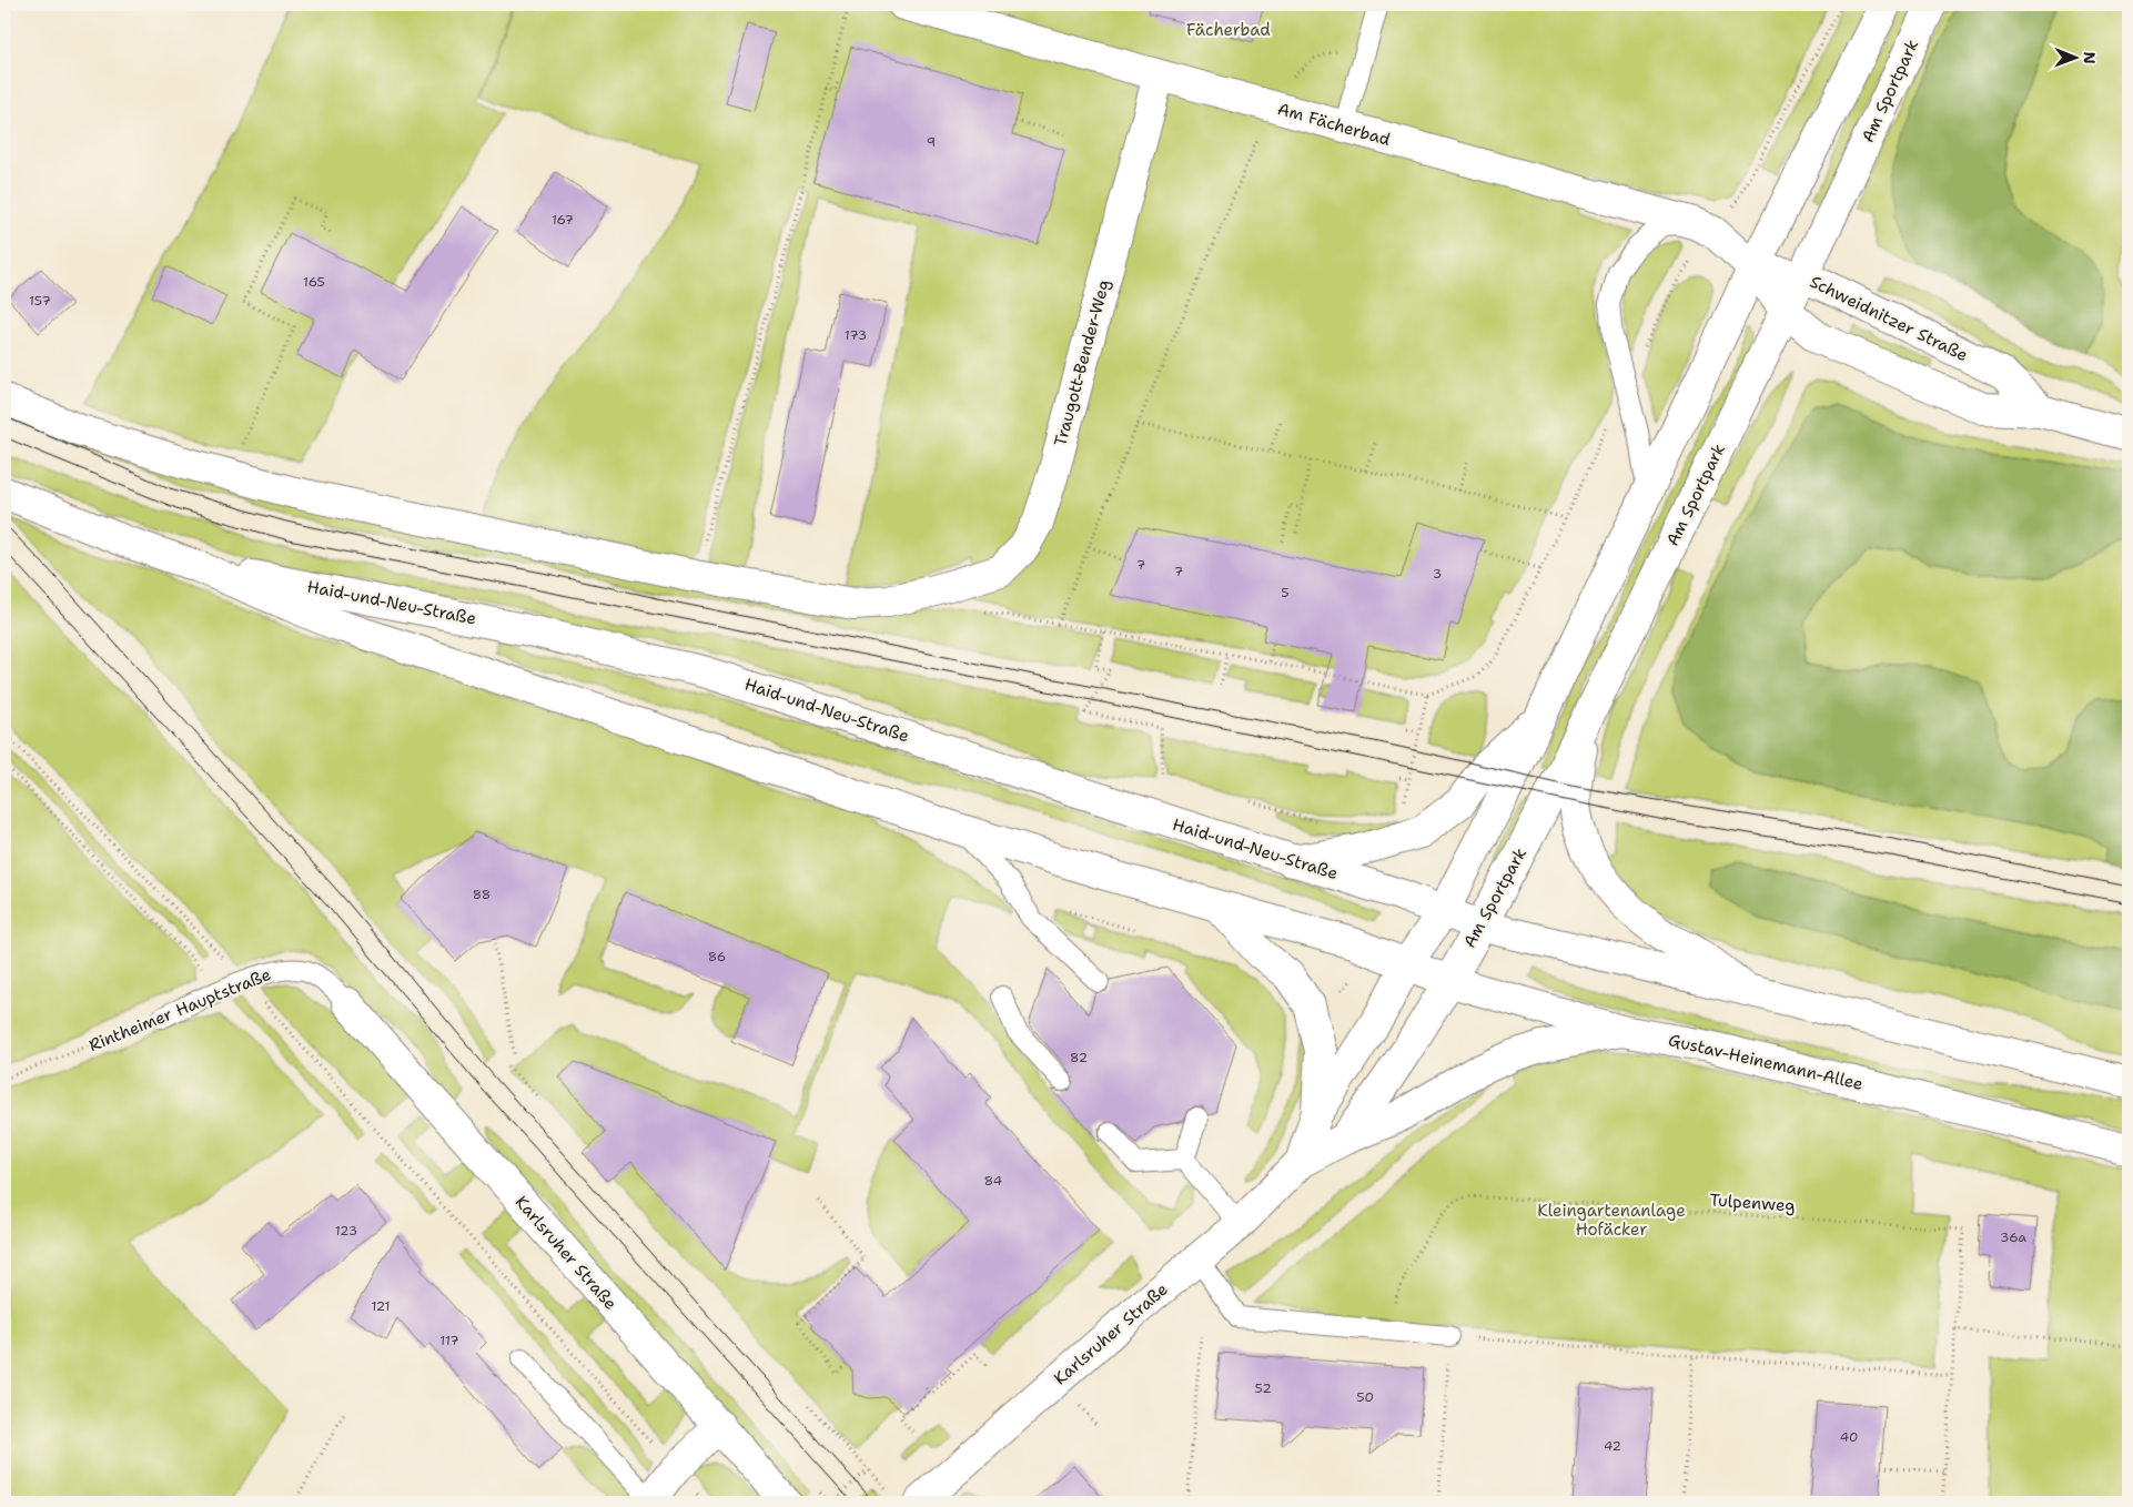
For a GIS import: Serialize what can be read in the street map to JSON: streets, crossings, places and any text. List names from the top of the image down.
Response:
{
  "streets": {
    "street": [
      "Am Sportpark",
      "Am Fächerbad",
      "Schweidnitzer Straße",
      "Traugott-Bender-Weg",
      "Haid-und-Neu-Straße",
      "Gustav-Heinemann-Allee",
      "Karlsruher Straße"
    ],
    "lane": ["Rintheimer Hauptstraße"],
    "path": ["Tulpenweg"]
  },
  "crossings": [
    ["Am Sportpark", "Schweidnitzer Straße"],
    ["Am Sportpark", "Gustav-Heinemann-Allee"],
    ["Am Sportpark", "Karlsruher Straße"],
    ["Am Fächerbad", "Schweidnitzer Straße"],
    ["Am Fächerbad", "Traugott-Bender-Weg"],
    ["Haid-und-Neu-Straße", "Gustav-Heinemann-Allee"],
    ["Haid-und-Neu-Straße", "Karlsruher Straße"],
    ["Rintheimer Hauptstraße", "Karlsruher Straße"],
    ["Gustav-Heinemann-Allee", "Karlsruher Straße"]
  ],
  "parks": ["Fächerbad", "Kleingartenanlage Hofäcker"],
  "house_numbers": [
    "9",
    "167",
    "165",
    "157",
    "173",
    "7",
    "7",
    "3",
    "5",
    "88",
    "86",
    "82",
    "84",
    "123",
    "36a",
    "121",
    "117",
    "52",
    "50",
    "40",
    "42"
  ],
  "north": "right"
}
